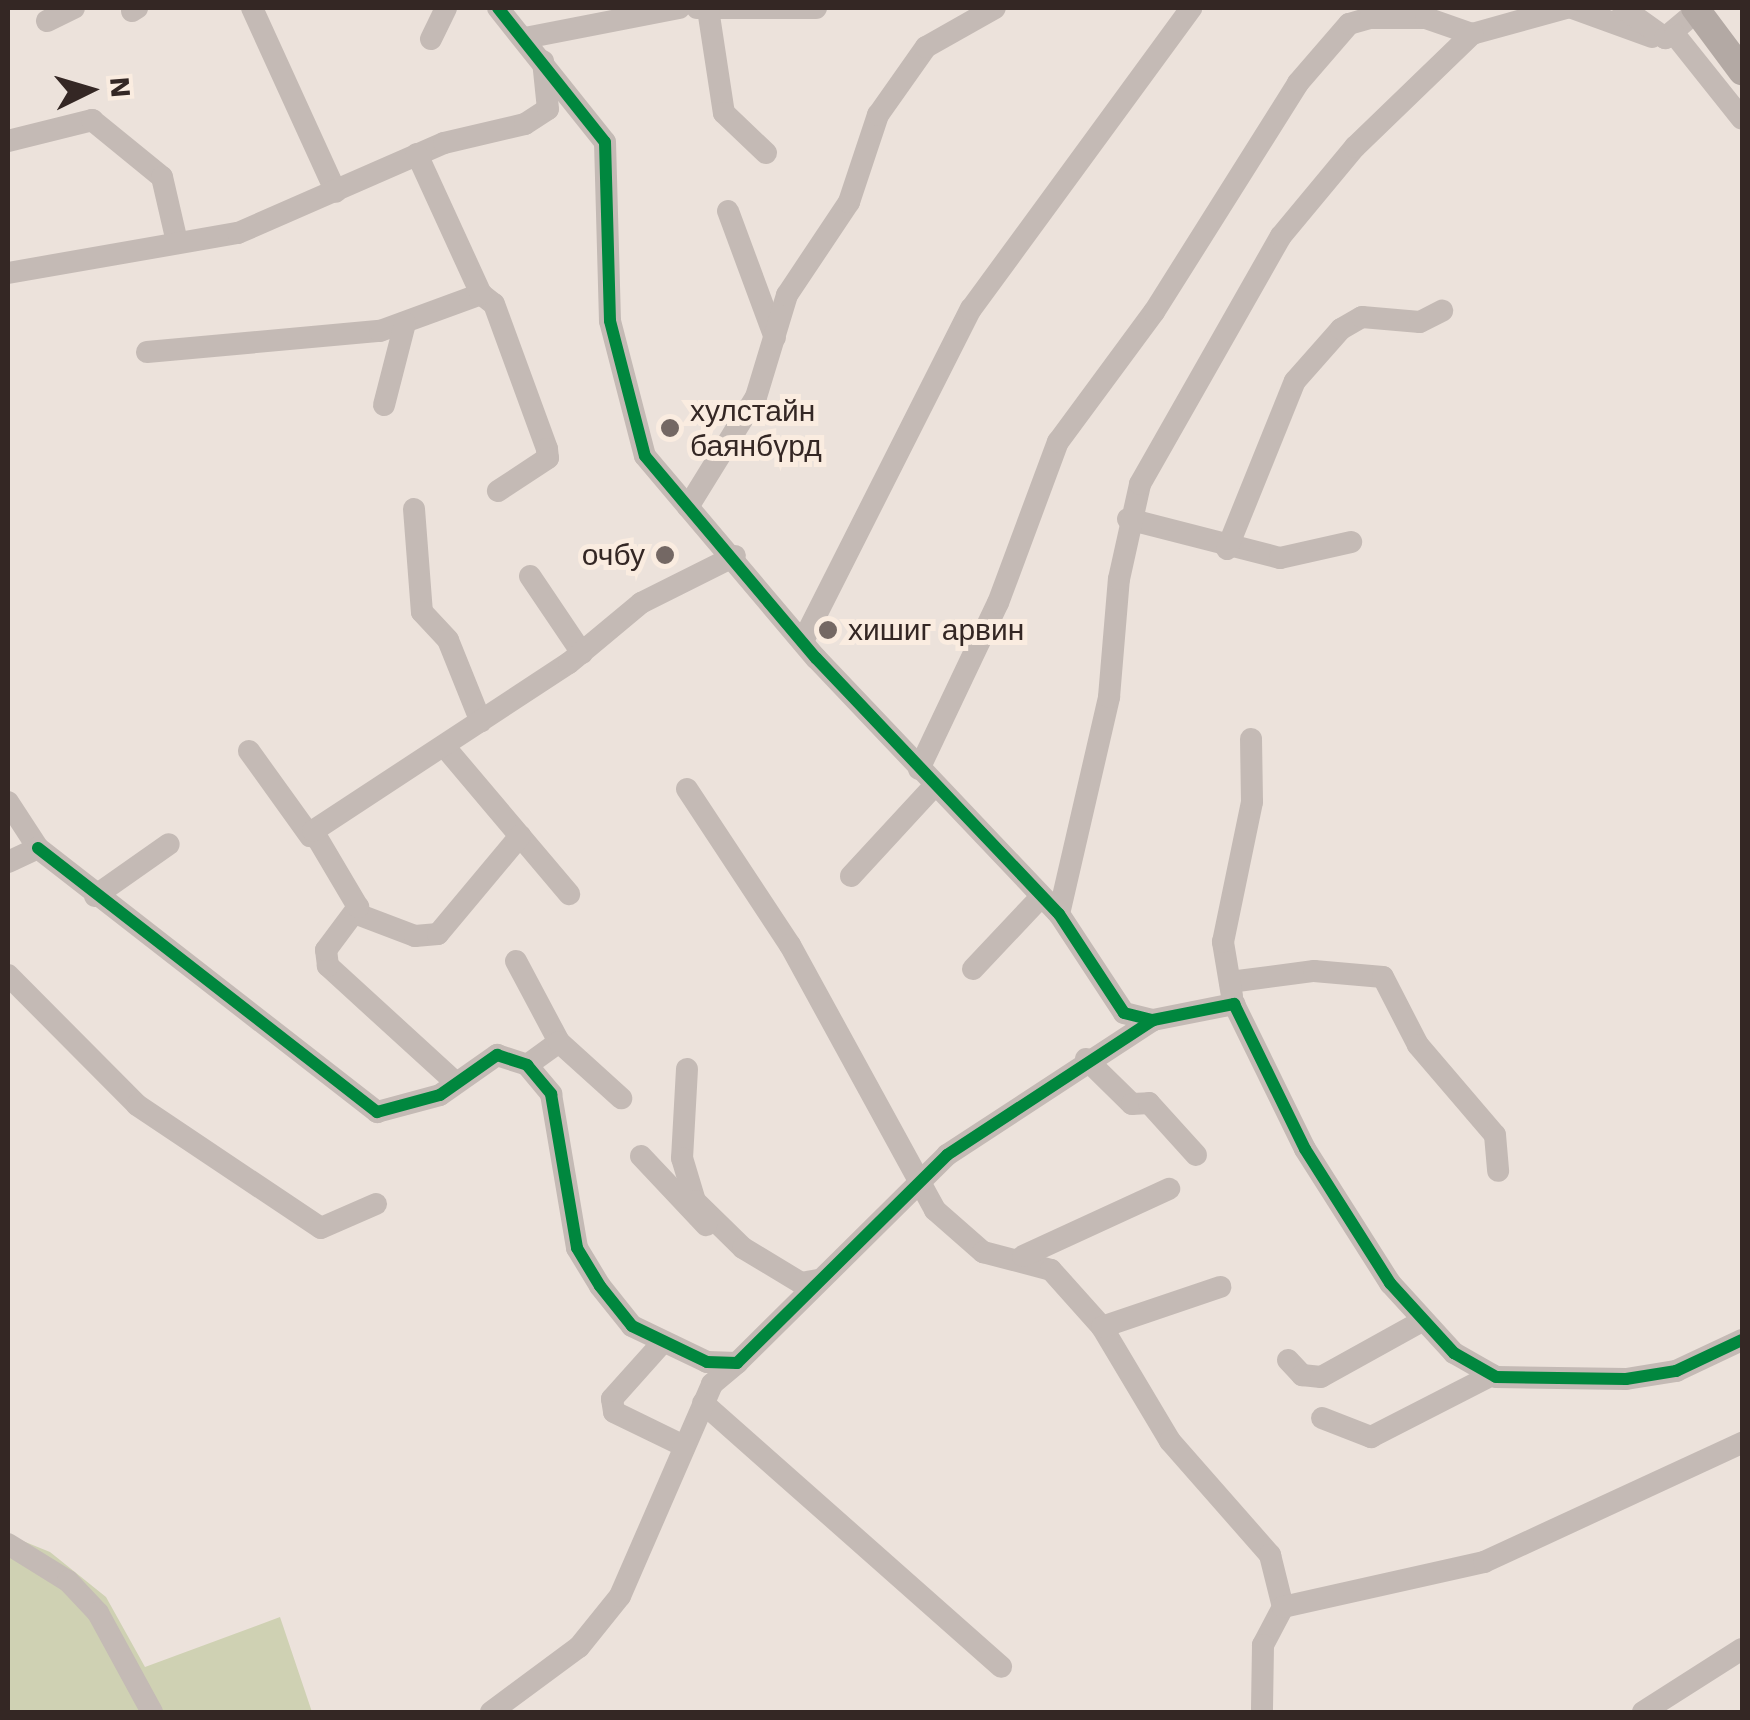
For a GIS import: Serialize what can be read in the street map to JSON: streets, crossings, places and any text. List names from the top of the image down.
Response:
{
  "places": ["хулстайн баянбүрд", "очбу", "хишиг арвин"],
  "north": "right"
}
